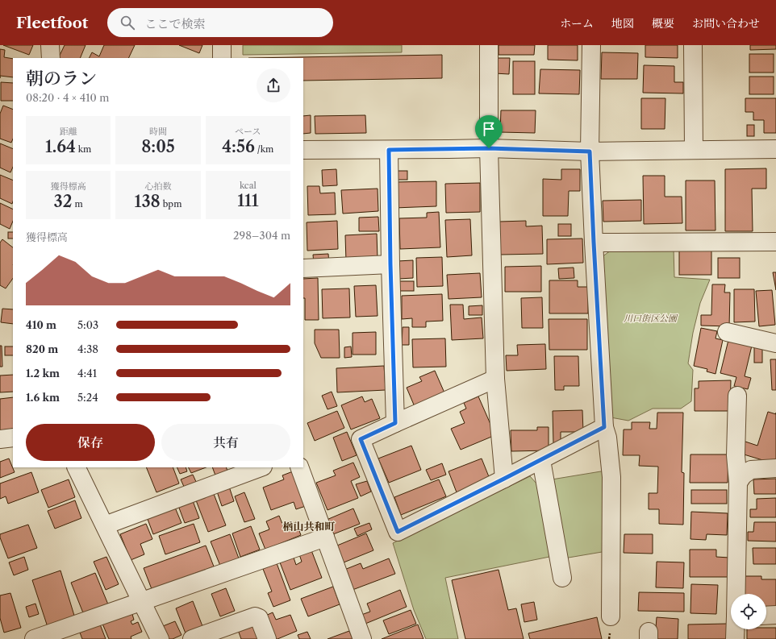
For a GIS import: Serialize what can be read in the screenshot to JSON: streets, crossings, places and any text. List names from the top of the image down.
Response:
{
  "districts": ["楢山共和町"],
  "parks": ["川口街区公園"],
  "page": {
    "header": "Fleetfoot",
    "search": "ここで検索",
    "nav": [
      "ホーム",
      "地図",
      "概要",
      "お問い合わせ"
    ],
    "heading": ["朝のラン", "08:20 · 4 × 410 m"],
    "stats": [
      ["距離", "1.64 km"],
      ["時間", "8:05"],
      ["ペース", "4:56 /km"],
      ["獲得標高", "32 m"],
      ["心拍数", "138 bpm"],
      ["kcal", "111"]
    ],
    "chart": ["獲得標高", "298–304 m"],
    "list": [
      {
        "name": "410 m",
        "note": "5:03"
      },
      {
        "name": "820 m",
        "note": "4:38"
      },
      {
        "name": "1.2 km",
        "note": "4:41"
      },
      {
        "name": "1.6 km",
        "note": "5:24"
      }
    ],
    "buttons": ["保存", "共有"]
  }
}
